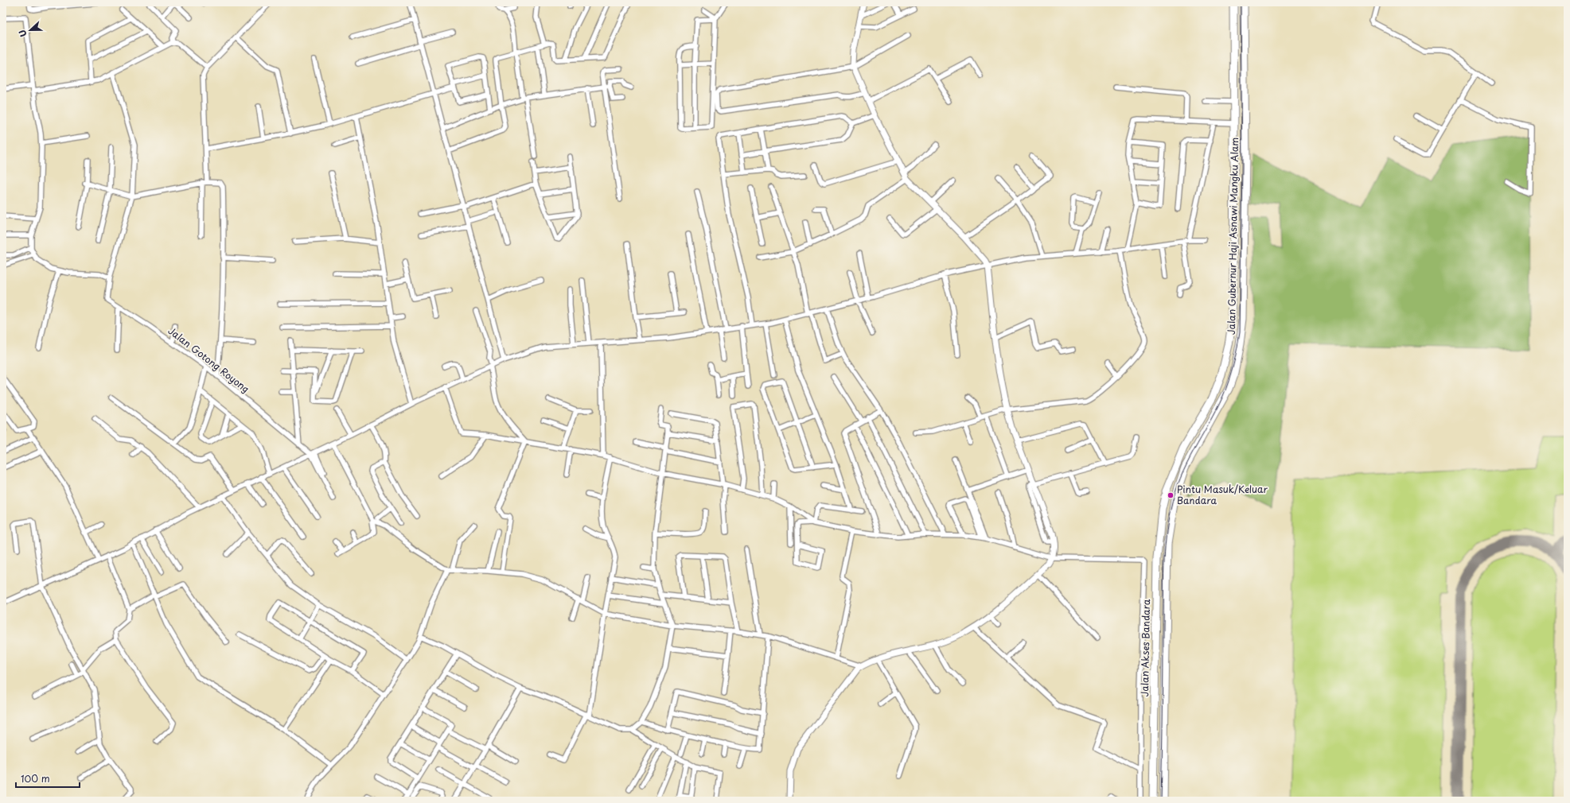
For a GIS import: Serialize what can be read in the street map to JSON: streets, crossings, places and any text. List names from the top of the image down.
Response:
{
  "streets": {
    "highway": ["Jalan Gubernur Haji Asnawi Mangku Alam", "Jalan Akses Bandara"],
    "street": ["Jalan Gotong Royong"]
  },
  "crossings": [
    ["Jalan Gubernur Haji Asnawi Mangku Alam", "Jalan Akses Bandara"]
  ],
  "places": ["Pintu Masuk/Keluar Bandara"],
  "scale_bar": "100 m",
  "north": "left"
}
